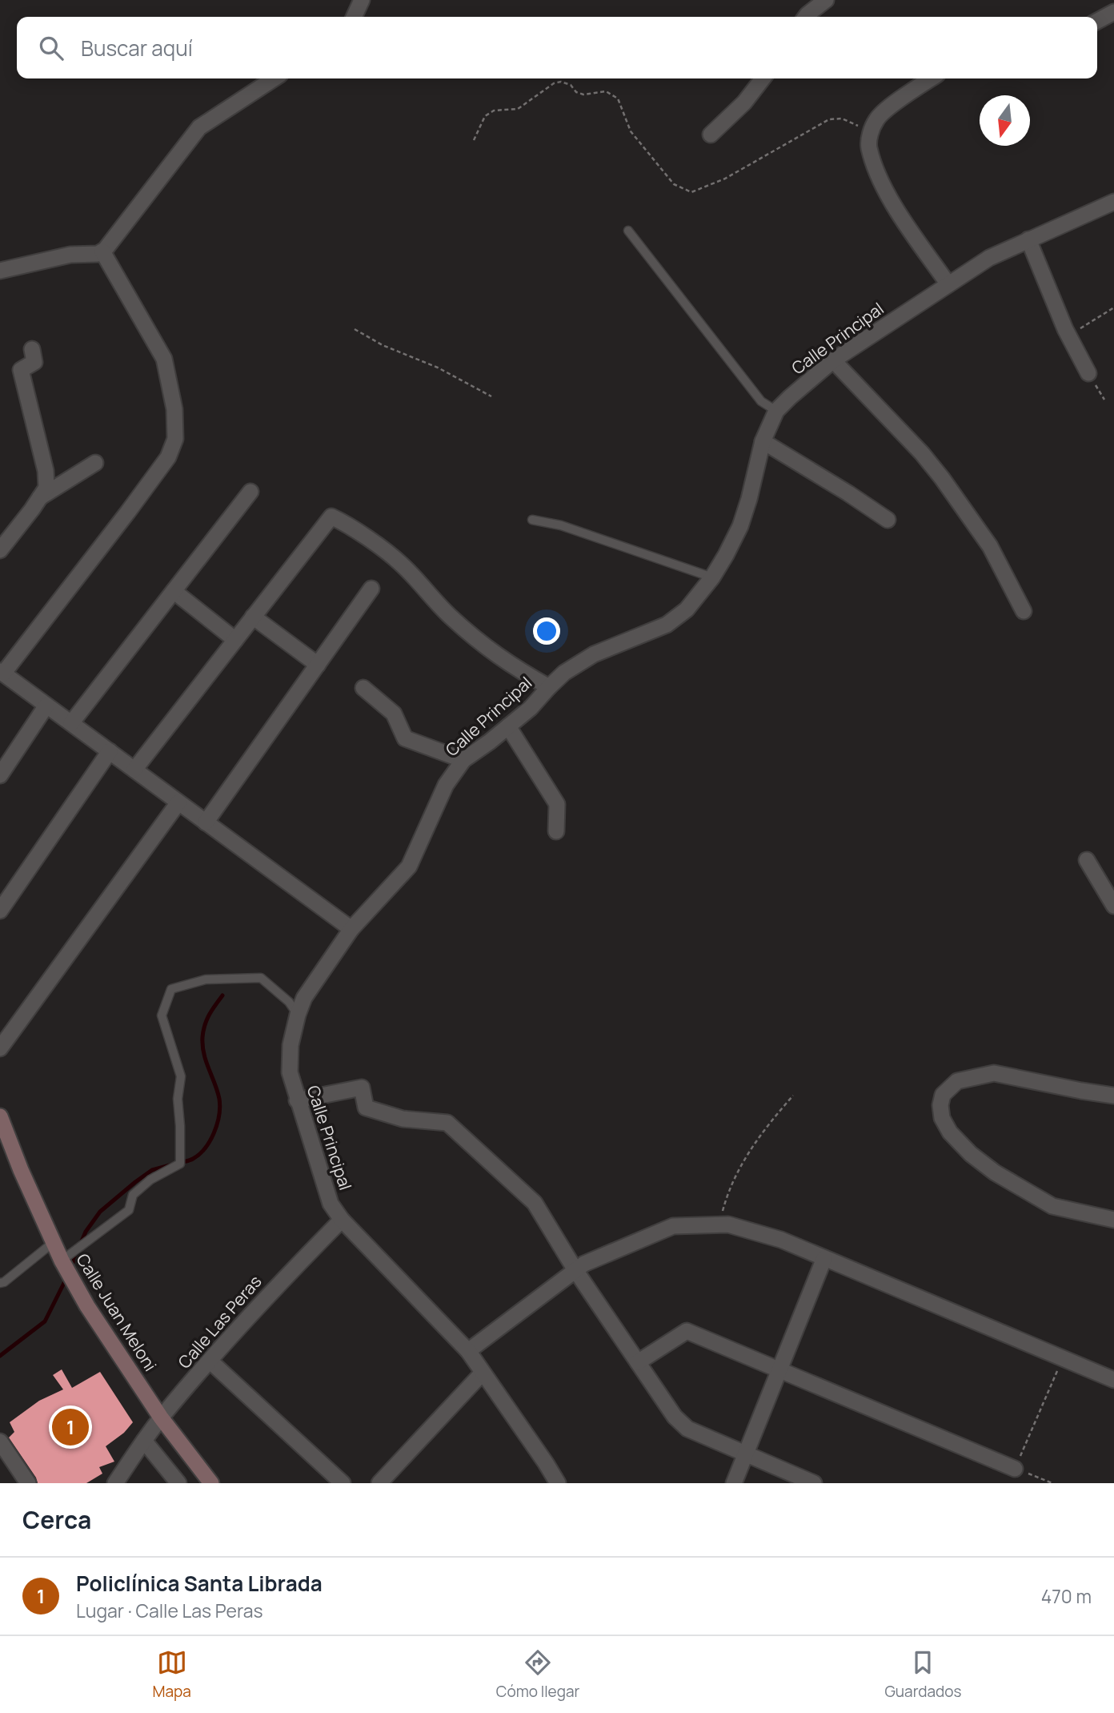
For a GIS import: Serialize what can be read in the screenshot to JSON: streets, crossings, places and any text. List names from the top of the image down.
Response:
{
  "streets": {
    "main road": ["Calle Juan Meloni"],
    "street": ["Calle Principal", "Calle Las Peras"]
  },
  "crossings": [
    ["Calle Principal", "Calle Las Peras"],
    ["Calle Juan Meloni", "Calle Las Peras"]
  ],
  "north": "bottom",
  "page": {
    "search": "Buscar aquí",
    "pins": "1",
    "heading": "Cerca",
    "list": [
      {
        "mark": "1",
        "name": "Policlínica Santa Librada",
        "note": "Lugar · Calle Las Peras",
        "value": "470 m"
      }
    ],
    "nav": ["Mapa", "Cómo llegar", "Guardados"]
  }
}
